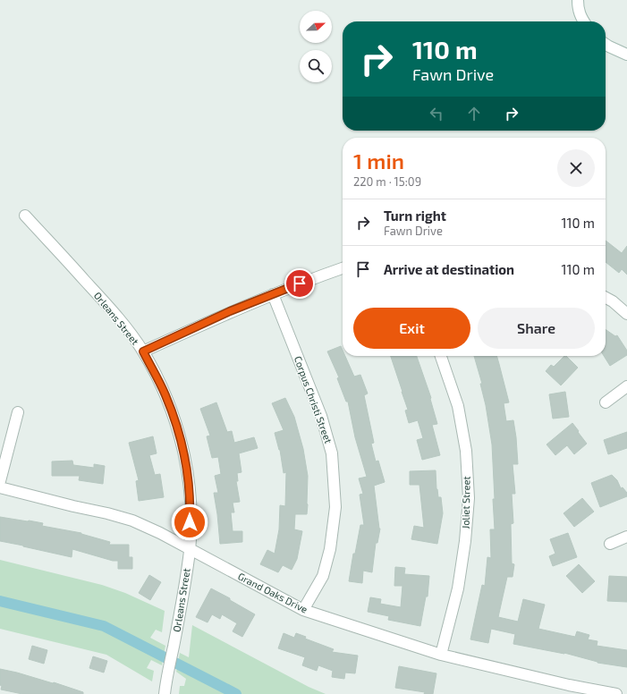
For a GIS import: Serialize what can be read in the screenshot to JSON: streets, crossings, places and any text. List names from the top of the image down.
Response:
{
  "streets": {
    "street": [
      "Orleans Street",
      "Corpus Christi Street",
      "Joliet Street",
      "Grand Oaks Drive"
    ]
  },
  "crossings": [
    ["Orleans Street", "Grand Oaks Drive"],
    ["Corpus Christi Street", "Grand Oaks Drive"],
    ["Joliet Street", "Grand Oaks Drive"]
  ],
  "north": "right",
  "page": {
    "turn": ["110 m", "Fawn Drive"],
    "heading": ["1 min", "220 m · 15:09"],
    "list": [
      {
        "name": "Turn right",
        "note": "Fawn Drive",
        "value": "110 m"
      },
      {
        "name": "Arrive at destination",
        "value": "110 m"
      }
    ],
    "buttons": ["Exit", "Share"]
  }
}
